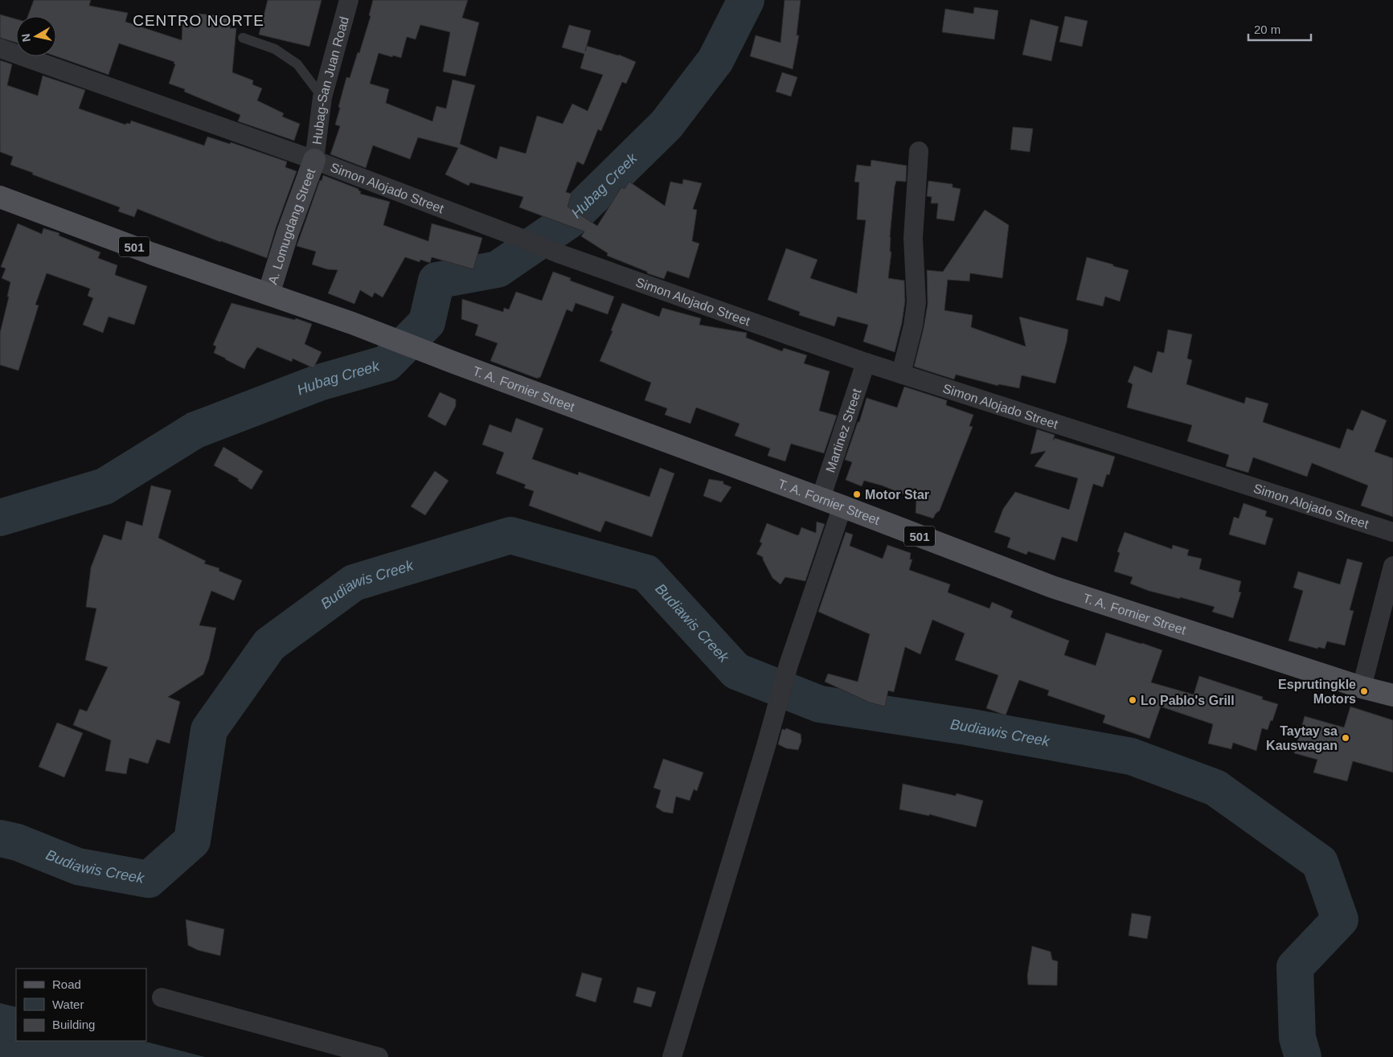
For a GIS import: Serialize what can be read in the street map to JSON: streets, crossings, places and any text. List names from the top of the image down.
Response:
{
  "streets": {
    "main road": ["501", "T. A. Fornier Street"],
    "street": [
      "Hubag-San Juan Road",
      "Simon Alojado Street",
      "A. Lomugdang Street",
      "Martinez Street"
    ]
  },
  "crossings": [
    ["Hubag-San Juan Road", "Simon Alojado Street"],
    ["Hubag-San Juan Road", "A. Lomugdang Street"],
    ["Simon Alojado Street", "A. Lomugdang Street"],
    ["Simon Alojado Street", "Martinez Street"],
    ["A. Lomugdang Street", "501"],
    ["A. Lomugdang Street", "T. A. Fornier Street"],
    ["501", "T. A. Fornier Street"],
    ["T. A. Fornier Street", "Martinez Street"]
  ],
  "districts": ["CENTRO NORTE"],
  "water": ["Hubag Creek", "Budiawis Creek"],
  "places": [
    "Motor Star",
    "Esprutingkle Motors",
    "Lo Pablo's Grill",
    "Taytay sa Kauswagan"
  ],
  "legend": ["Road", "Water", "Building"],
  "scale_bar": "20 m",
  "north": "left"
}
